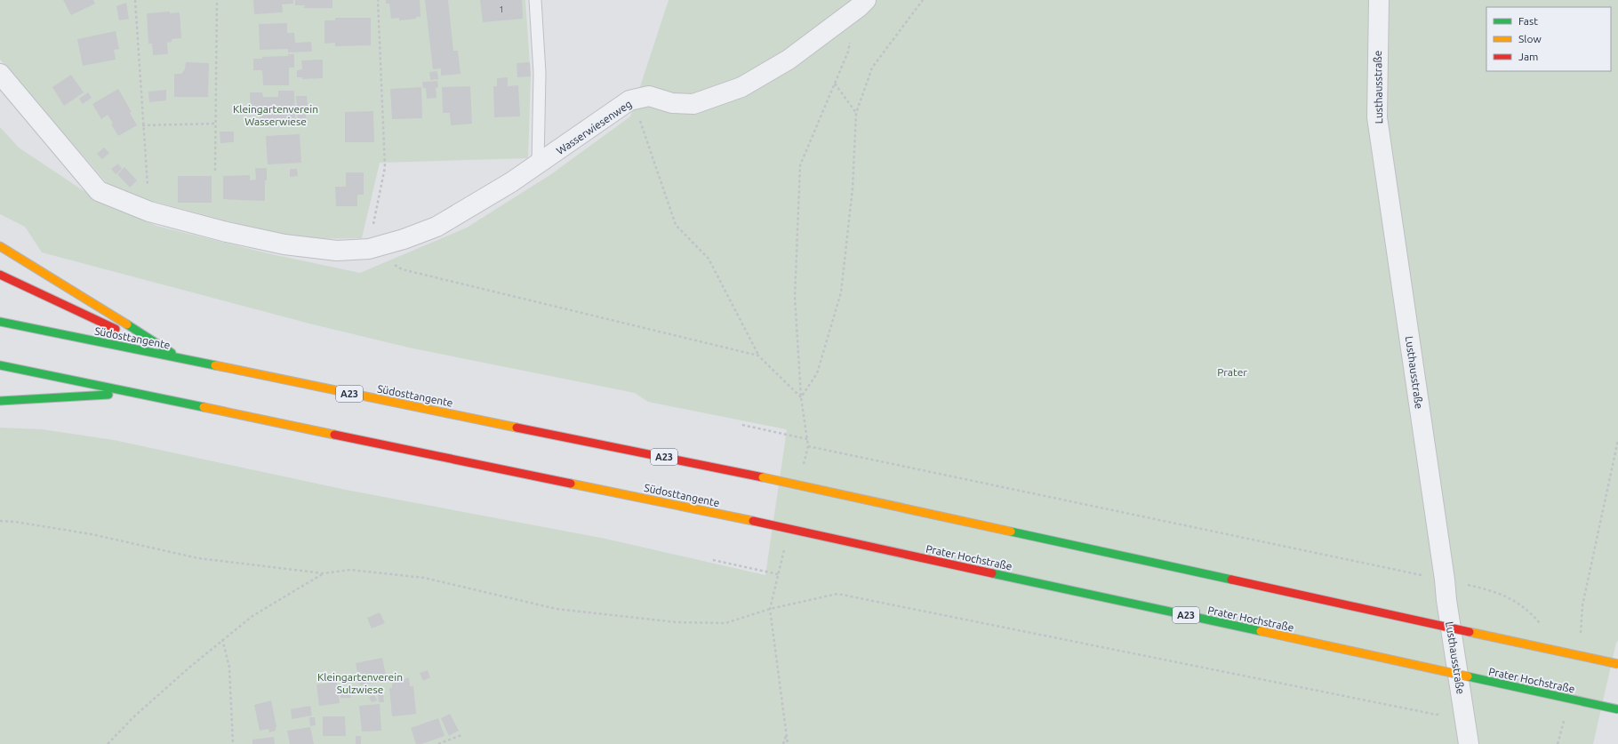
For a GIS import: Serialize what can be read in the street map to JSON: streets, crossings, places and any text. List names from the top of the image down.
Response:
{
  "streets": {
    "highway": ["Südosttangente", "A23", "Prater Hochstraße"],
    "street": ["Lusthausstraße", "Wasserwiesenweg"]
  },
  "crossings": [
    ["Südosttangente", "Prater Hochstraße"]
  ],
  "parks": ["Kleingartenverein Wasserwiese", "Prater", "Kleingartenverein Sulzwiese"],
  "house_numbers": ["1"],
  "legend": ["Fast", "Slow", "Jam"]
}
